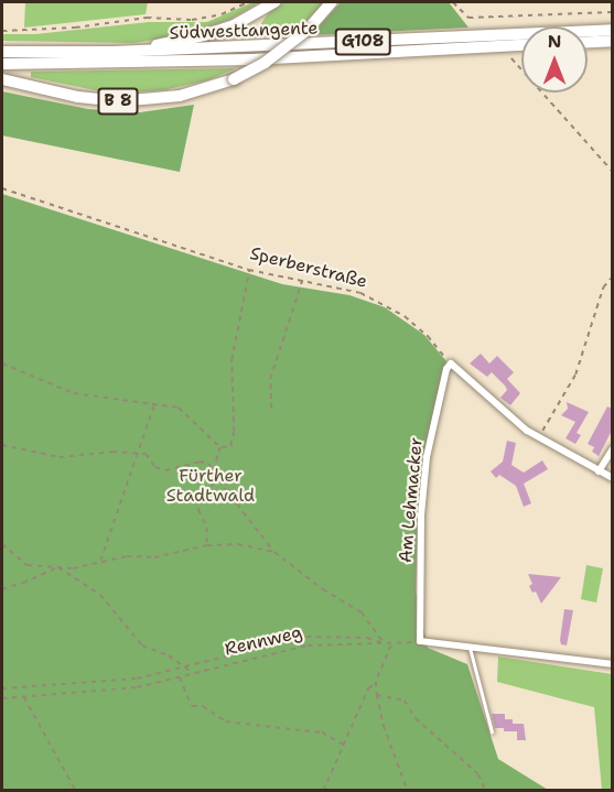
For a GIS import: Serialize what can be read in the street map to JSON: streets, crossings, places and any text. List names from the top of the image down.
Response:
{
  "streets": {
    "highway": ["Südwesttangente", "G108", "B 8"],
    "street": ["Am Lehmacker"],
    "path": ["Sperberstraße", "Rennweg"]
  },
  "crossings": [
    ["Sperberstraße", "Am Lehmacker"],
    ["Am Lehmacker", "Rennweg"]
  ],
  "parks": ["Fürther Stadtwald"],
  "north": "top"
}
